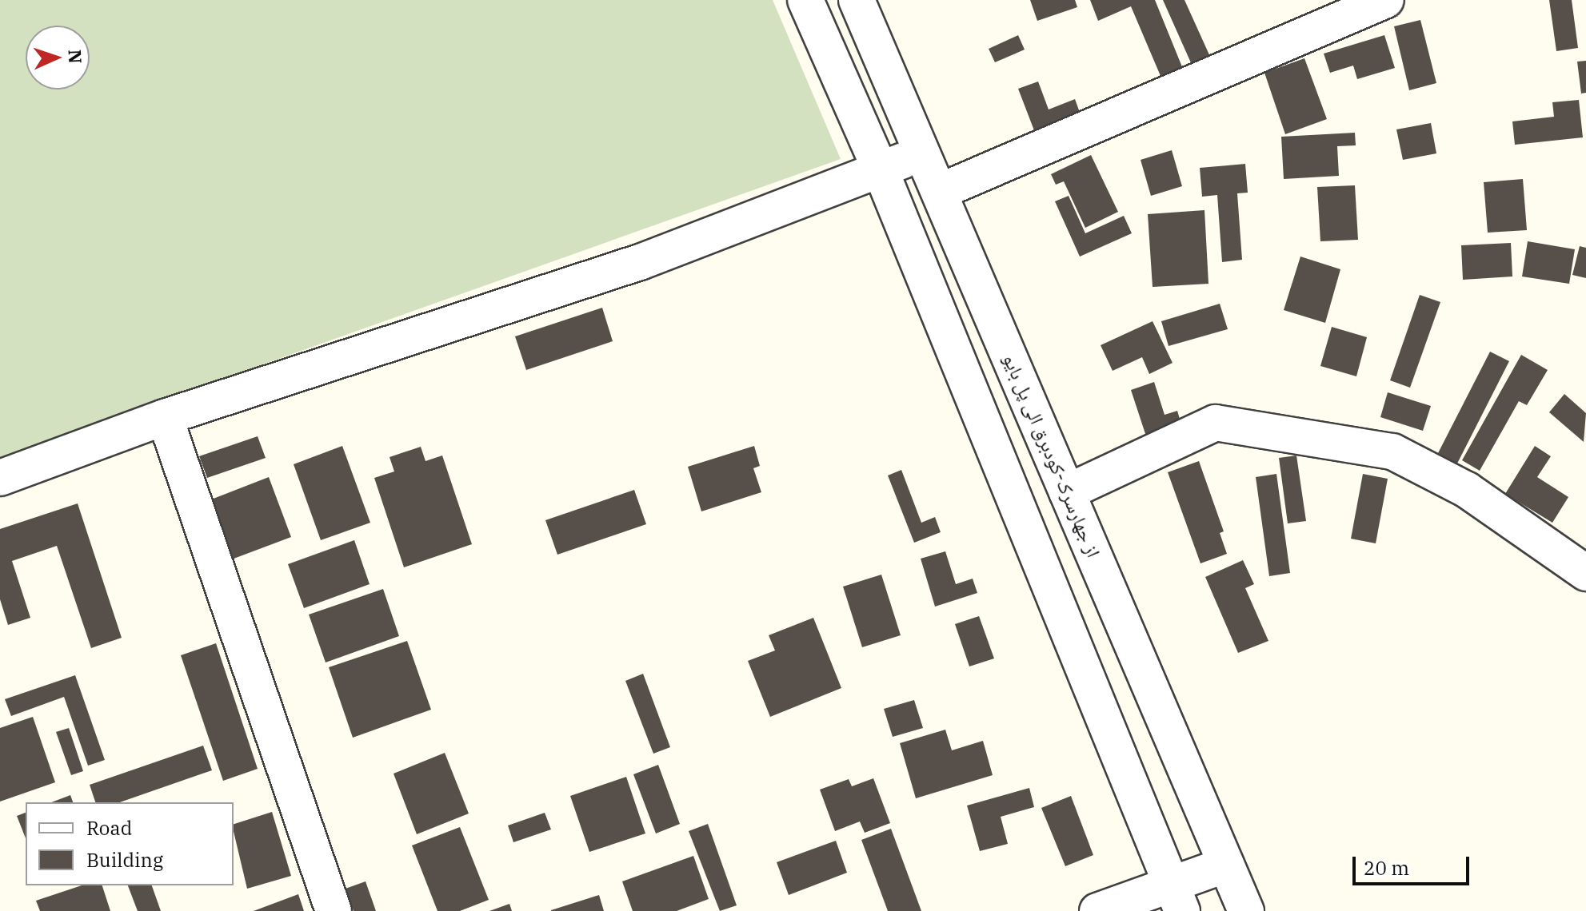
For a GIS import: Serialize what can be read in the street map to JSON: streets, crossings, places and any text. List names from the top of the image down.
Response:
{
  "streets": {
    "street": ["از جهارسرک-کودبرق الی پل بایو"]
  },
  "legend": ["Road", "Building"],
  "scale_bar": "20 m",
  "north": "right"
}
